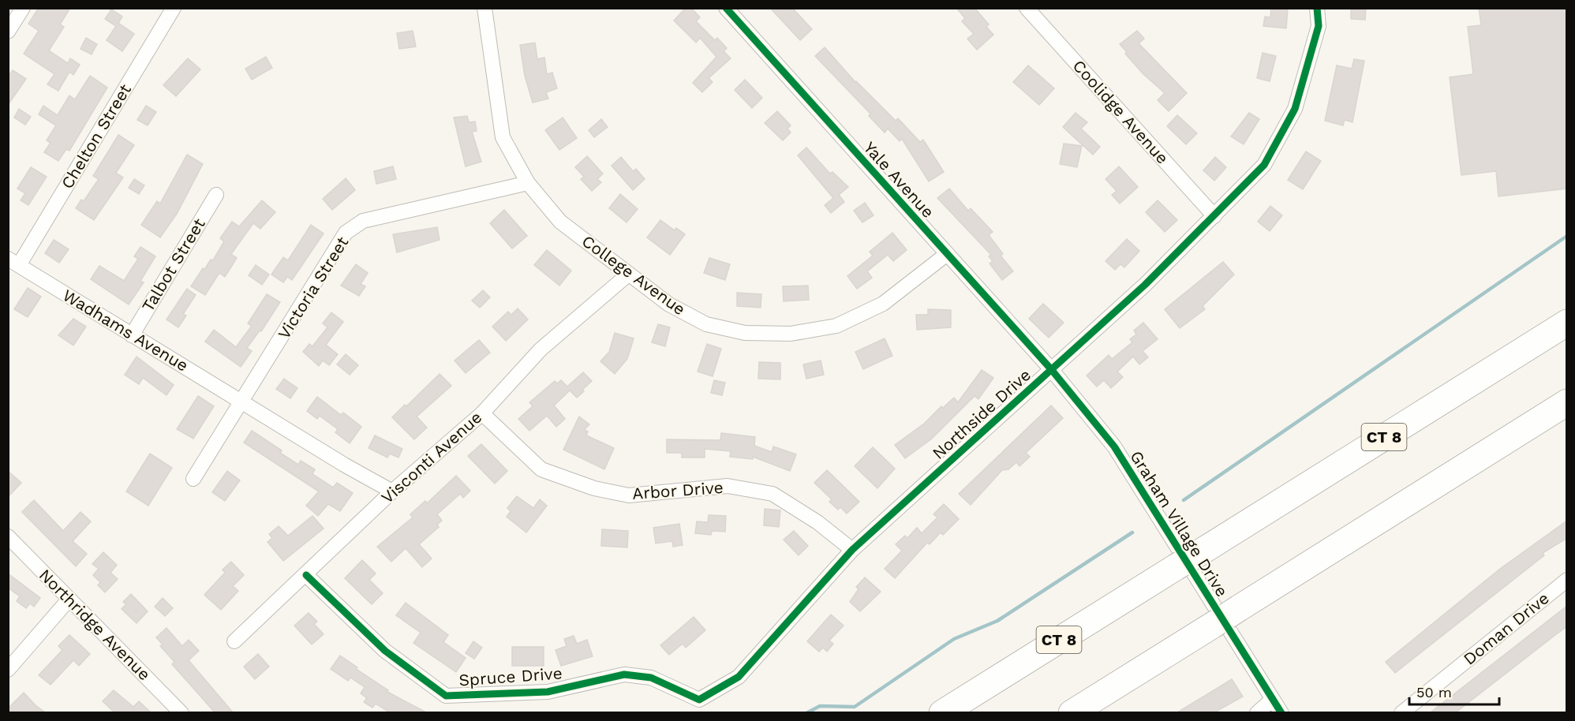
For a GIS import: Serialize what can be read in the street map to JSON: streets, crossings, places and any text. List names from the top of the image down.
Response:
{
  "streets": {
    "highway": ["CT 8"],
    "street": [
      "Coolidge Avenue",
      "Chelton Street",
      "Yale Avenue",
      "Talbot Street",
      "College Avenue",
      "Victoria Street",
      "Wadhams Avenue",
      "Northside Drive",
      "Visconti Avenue",
      "Arbor Drive",
      "Graham Village Drive",
      "Northridge Avenue",
      "Doman Drive",
      "Spruce Drive"
    ]
  },
  "crossings": [
    ["Coolidge Avenue", "Northside Drive"],
    ["Chelton Street", "Wadhams Avenue"],
    ["Yale Avenue", "College Avenue"],
    ["Yale Avenue", "Northside Drive"],
    ["Yale Avenue", "Graham Village Drive"],
    ["Talbot Street", "Wadhams Avenue"],
    ["College Avenue", "Victoria Street"],
    ["College Avenue", "Visconti Avenue"],
    ["Victoria Street", "Wadhams Avenue"],
    ["Wadhams Avenue", "Visconti Avenue"],
    ["Northside Drive", "Arbor Drive"],
    ["Northside Drive", "Graham Village Drive"],
    ["Northside Drive", "Spruce Drive"],
    ["Visconti Avenue", "Arbor Drive"],
    ["Visconti Avenue", "Spruce Drive"]
  ],
  "scale_bar": "50 m"
}
